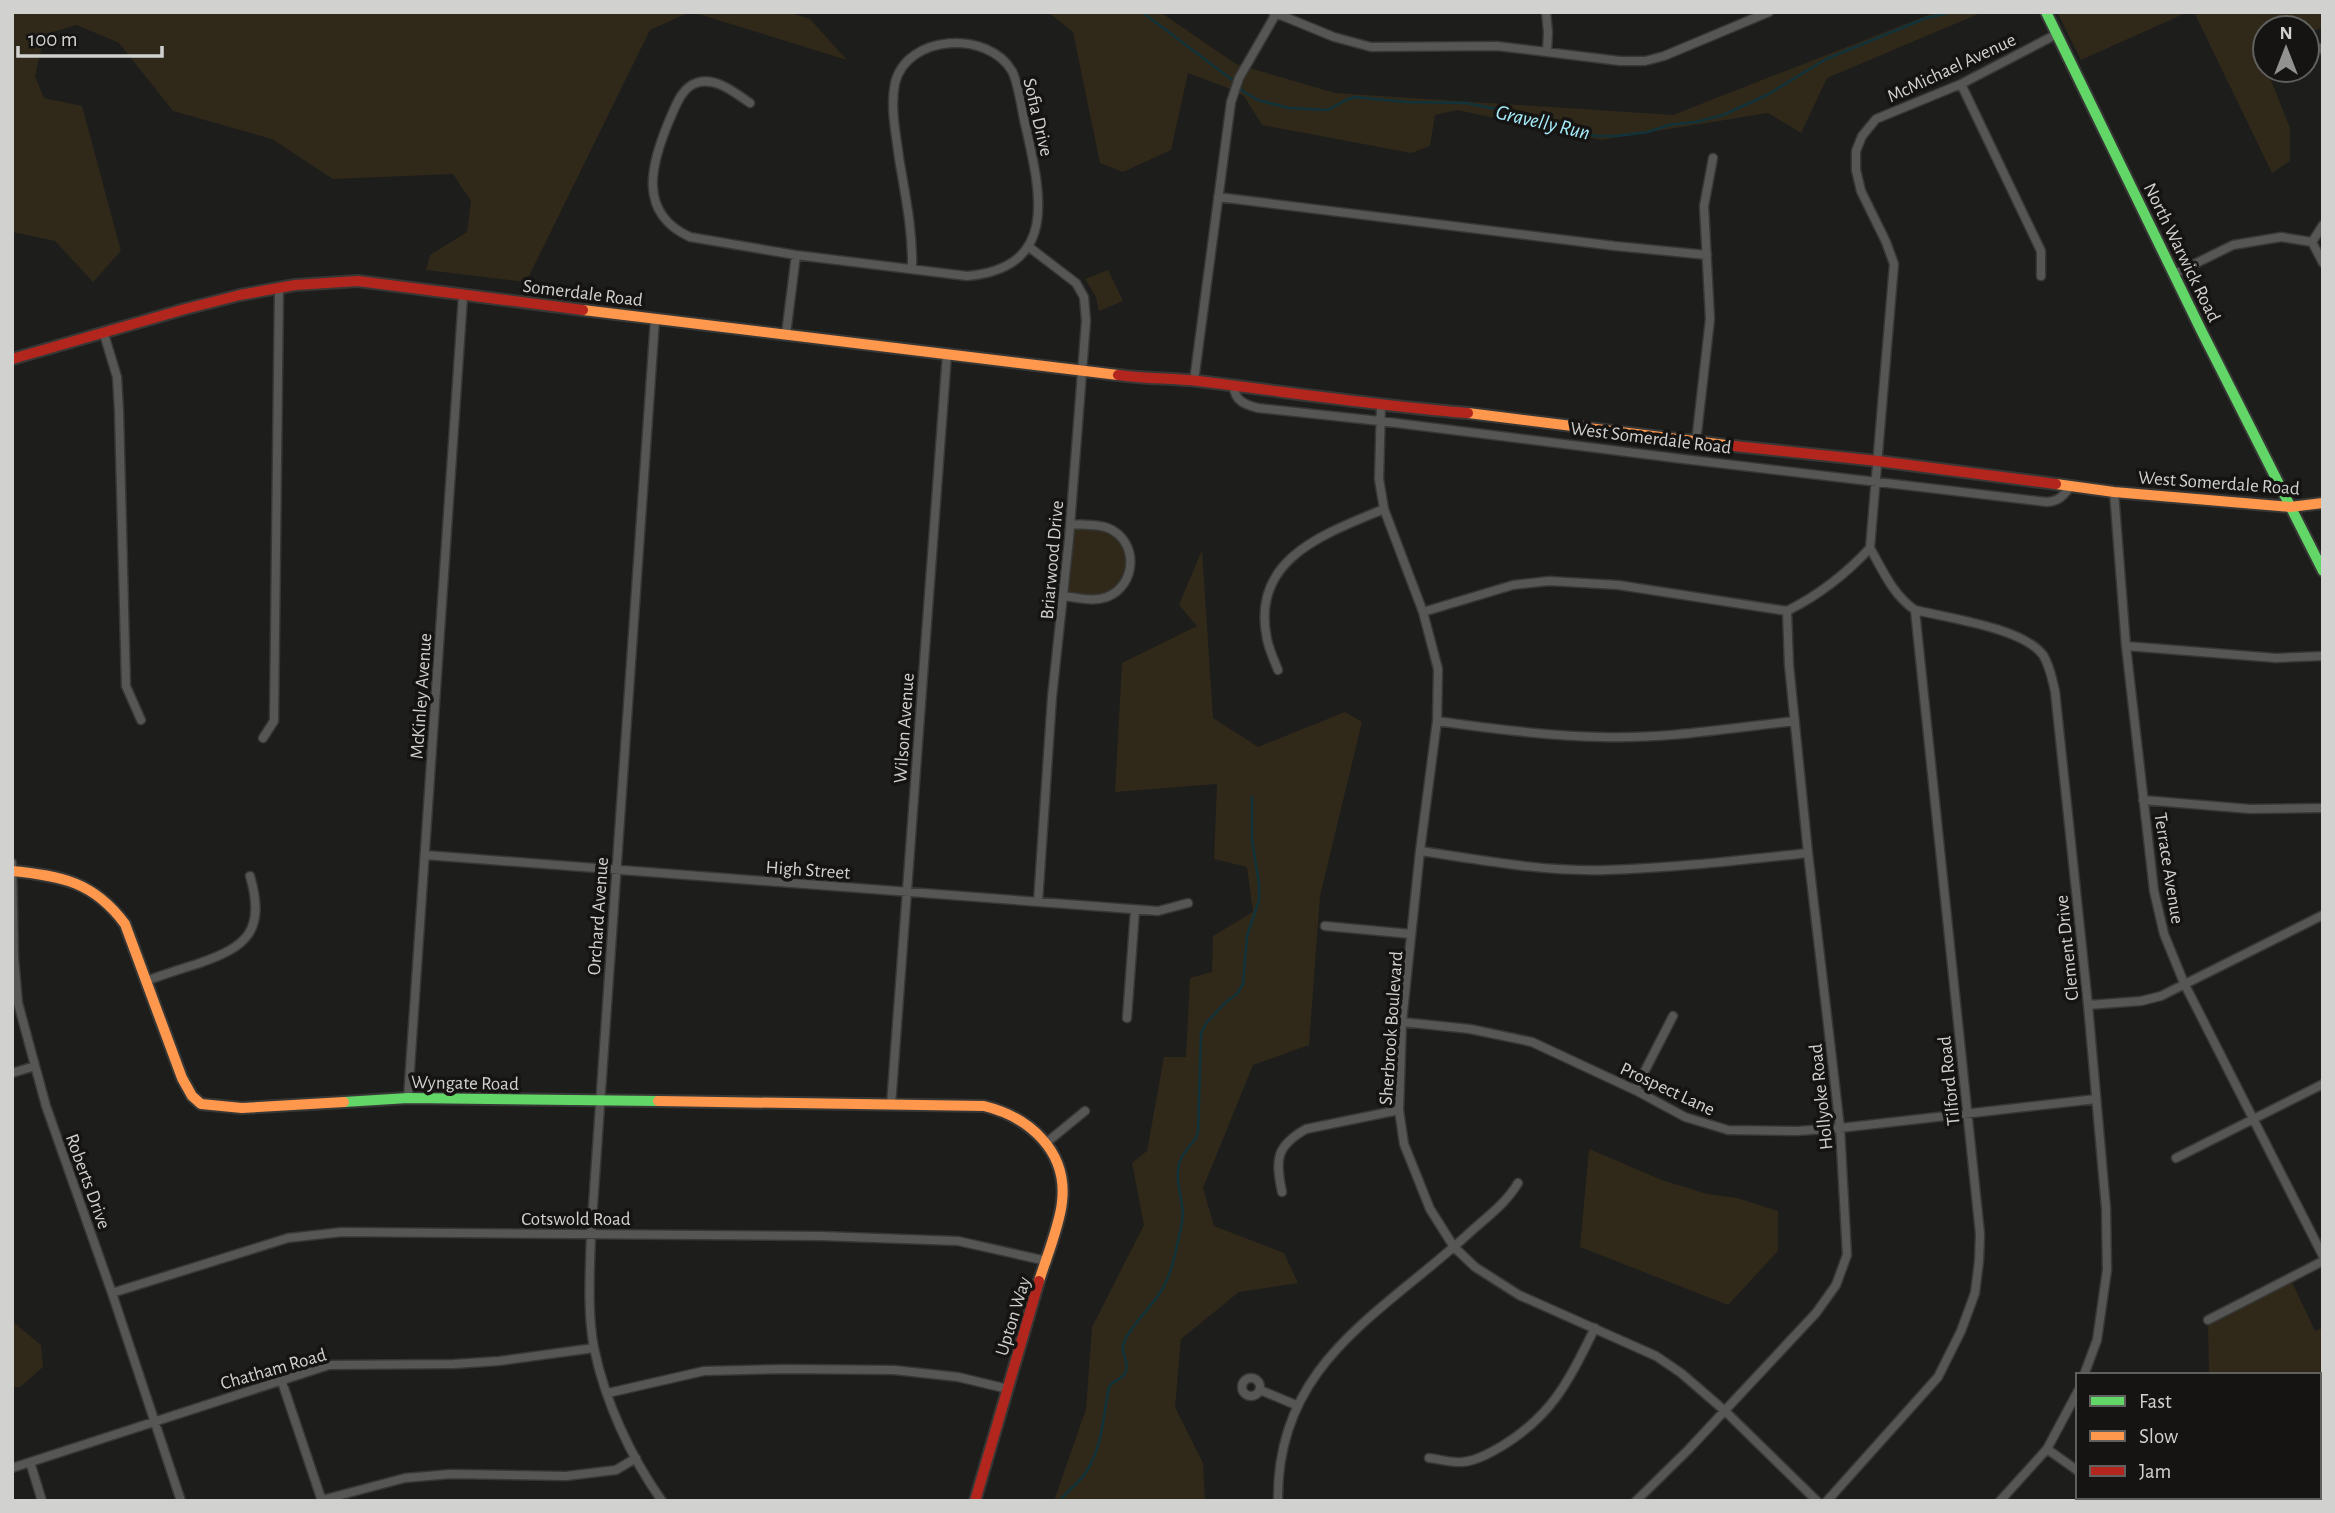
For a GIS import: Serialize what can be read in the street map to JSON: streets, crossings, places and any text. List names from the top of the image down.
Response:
{
  "streets": {
    "main road": [
      "North Warwick Road",
      "Somerdale Road",
      "West Somerdale Road",
      "Wyngate Road",
      "Upton Way"
    ],
    "street": [
      "McMichael Avenue",
      "Sofia Drive",
      "Briarwood Drive",
      "McKinley Avenue",
      "Wilson Avenue",
      "Terrace Avenue",
      "High Street",
      "Orchard Avenue",
      "Clement Drive",
      "Sherbrook Boulevard",
      "Tilford Road",
      "Prospect Lane",
      "Hollyoke Road",
      "Roberts Drive",
      "Cotswold Road",
      "Chatham Road"
    ]
  },
  "crossings": [
    ["McMichael Avenue", "North Warwick Road"],
    ["McMichael Avenue", "West Somerdale Road"],
    ["Sofia Drive", "Briarwood Drive"],
    ["North Warwick Road", "West Somerdale Road"],
    ["Somerdale Road", "West Somerdale Road"],
    ["Somerdale Road", "Briarwood Drive"],
    ["Somerdale Road", "McKinley Avenue"],
    ["Somerdale Road", "Wilson Avenue"],
    ["Somerdale Road", "Orchard Avenue"],
    ["West Somerdale Road", "Terrace Avenue"],
    ["West Somerdale Road", "Sherbrook Boulevard"],
    ["Briarwood Drive", "High Street"],
    ["McKinley Avenue", "High Street"],
    ["McKinley Avenue", "Wyngate Road"],
    ["Wilson Avenue", "High Street"],
    ["Wilson Avenue", "Wyngate Road"],
    ["High Street", "Orchard Avenue"],
    ["Orchard Avenue", "Wyngate Road"],
    ["Orchard Avenue", "Cotswold Road"],
    ["Orchard Avenue", "Chatham Road"],
    ["Clement Drive", "Tilford Road"],
    ["Clement Drive", "Prospect Lane"],
    ["Sherbrook Boulevard", "Prospect Lane"],
    ["Sherbrook Boulevard", "Hollyoke Road"],
    ["Tilford Road", "Prospect Lane"],
    ["Wyngate Road", "Roberts Drive"],
    ["Wyngate Road", "Upton Way"],
    ["Prospect Lane", "Hollyoke Road"],
    ["Roberts Drive", "Cotswold Road"],
    ["Roberts Drive", "Chatham Road"],
    ["Cotswold Road", "Upton Way"]
  ],
  "water": ["Gravelly Run"],
  "legend": ["Fast", "Slow", "Jam"],
  "scale_bar": "100 m",
  "north": "top"
}
